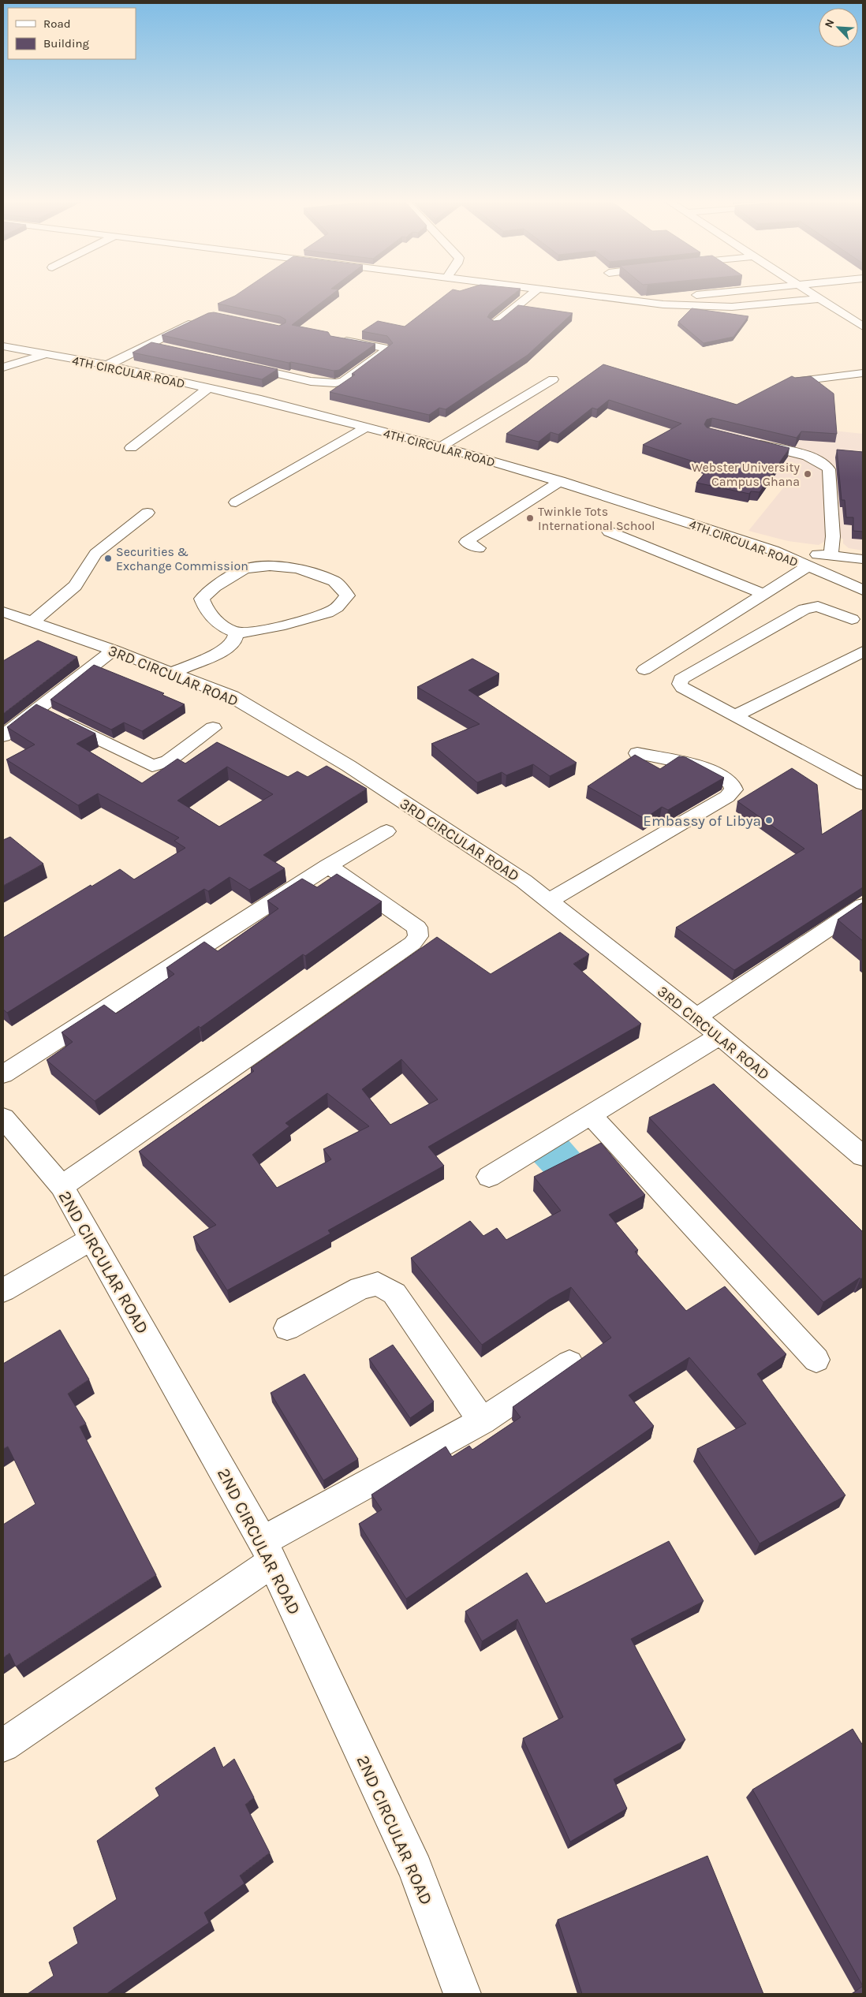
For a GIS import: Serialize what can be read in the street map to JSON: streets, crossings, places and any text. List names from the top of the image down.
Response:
{
  "streets": {
    "street": ["4TH CIRCULAR ROAD", "3RD CIRCULAR ROAD", "2ND CIRCULAR ROAD"]
  },
  "places": [
    "Webster University Campus Ghana",
    "Twinkle Tots International School",
    "Securities & Exchange Commission",
    "Embassy of Libya"
  ],
  "legend": ["Road", "Building"],
  "north": "top left"
}
